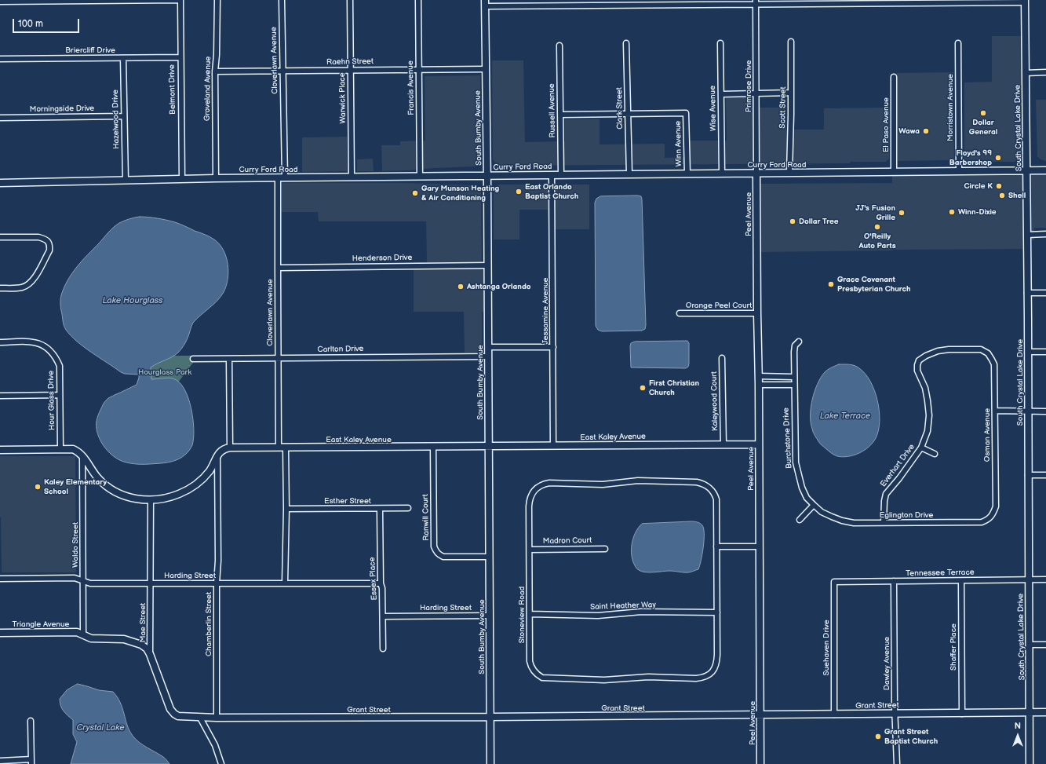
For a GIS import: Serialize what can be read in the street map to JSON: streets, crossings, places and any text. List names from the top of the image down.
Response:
{
  "streets": {
    "street": [
      "Briercliff Drive",
      "Cloverlawn Avenue",
      "Raehn Street",
      "Primrose Drive",
      "Francis Avenue",
      "Groveland Avenue",
      "Belmont Drive",
      "Warwick Place",
      "Scott Street",
      "Morristown Avenue",
      "Clark Street",
      "Wise Avenue",
      "Morningside Drive",
      "Russell Avenue",
      "Hazelwood Drive",
      "El Paso Avenue",
      "South Bumby Avenue",
      "South Crystal Lake Drive",
      "Winn Avenue",
      "Curry Ford Road",
      "Peel Avenue",
      "Henderson Drive",
      "Orange Peel Court",
      "Jessamine Avenue",
      "Carlton Drive",
      "Hour Glass Drive",
      "Kaleywood Court",
      "Osman Avenue",
      "East Kaley Avenue",
      "Burchstone Drive",
      "Everhart Drive",
      "Esther Street",
      "Eglington Drive",
      "Ranwill Court",
      "Madron Court",
      "Waldo Street",
      "Tennessee Terrace",
      "Harding Street",
      "Essex Place",
      "Saint Heather Way",
      "Stoneview Road",
      "Mae Street",
      "Triangle Avenue",
      "Chamberlin Street",
      "Shaffer Place",
      "Suehaven Drive",
      "Dawley Avenue",
      "Grant Street"
    ]
  },
  "crossings": [
    ["Briercliff Drive", "Belmont Drive"],
    ["Briercliff Drive", "Hazelwood Drive"],
    ["Cloverlawn Avenue", "Raehn Street"],
    ["Cloverlawn Avenue", "Curry Ford Road"],
    ["Cloverlawn Avenue", "Henderson Drive"],
    ["Cloverlawn Avenue", "Carlton Drive"],
    ["Cloverlawn Avenue", "East Kaley Avenue"],
    ["Raehn Street", "Francis Avenue"],
    ["Raehn Street", "Groveland Avenue"],
    ["Raehn Street", "Warwick Place"],
    ["Raehn Street", "South Bumby Avenue"],
    ["Primrose Drive", "Curry Ford Road"],
    ["Primrose Drive", "Peel Avenue"],
    ["Francis Avenue", "Curry Ford Road"],
    ["Groveland Avenue", "Curry Ford Road"],
    ["Belmont Drive", "Curry Ford Road"],
    ["Warwick Place", "Curry Ford Road"],
    ["Scott Street", "Curry Ford Road"],
    ["Morristown Avenue", "Curry Ford Road"],
    ["Clark Street", "Winn Avenue"],
    ["Clark Street", "Curry Ford Road"],
    ["Wise Avenue", "Curry Ford Road"],
    ["Morningside Drive", "Hazelwood Drive"],
    ["Russell Avenue", "Curry Ford Road"],
    ["Hazelwood Drive", "Curry Ford Road"],
    ["El Paso Avenue", "Curry Ford Road"],
    ["South Bumby Avenue", "Curry Ford Road"],
    ["South Bumby Avenue", "Henderson Drive"],
    ["South Bumby Avenue", "Carlton Drive"],
    ["South Bumby Avenue", "East Kaley Avenue"],
    ["South Bumby Avenue", "Ranwill Court"],
    ["South Bumby Avenue", "Harding Street"],
    ["South Bumby Avenue", "Grant Street"],
    ["South Crystal Lake Drive", "Curry Ford Road"],
    ["South Crystal Lake Drive", "Tennessee Terrace"],
    ["South Crystal Lake Drive", "Grant Street"],
    ["Winn Avenue", "Curry Ford Road"],
    ["Curry Ford Road", "Peel Avenue"],
    ["Curry Ford Road", "Jessamine Avenue"],
    ["Peel Avenue", "Orange Peel Court"],
    ["Peel Avenue", "East Kaley Avenue"],
    ["Peel Avenue", "Grant Street"],
    ["Jessamine Avenue", "East Kaley Avenue"],
    ["Kaleywood Court", "East Kaley Avenue"],
    ["Osman Avenue", "Everhart Drive"],
    ["Osman Avenue", "Eglington Drive"],
    ["East Kaley Avenue", "Ranwill Court"],
    ["Burchstone Drive", "Eglington Drive"],
    ["Everhart Drive", "Eglington Drive"],
    ["Esther Street", "Essex Place"],
    ["Madron Court", "Stoneview Road"],
    ["Waldo Street", "Harding Street"],
    ["Waldo Street", "Triangle Avenue"],
    ["Tennessee Terrace", "Shaffer Place"],
    ["Tennessee Terrace", "Suehaven Drive"],
    ["Tennessee Terrace", "Dawley Avenue"],
    ["Harding Street", "Essex Place"],
    ["Harding Street", "Mae Street"],
    ["Harding Street", "Chamberlin Street"],
    ["Saint Heather Way", "Stoneview Road"],
    ["Mae Street", "Triangle Avenue"],
    ["Mae Street", "Grant Street"],
    ["Chamberlin Street", "Grant Street"],
    ["Shaffer Place", "Grant Street"],
    ["Suehaven Drive", "Grant Street"],
    ["Dawley Avenue", "Grant Street"]
  ],
  "water": ["Lake Hourglass", "Lake Terrace", "Crystal Lake"],
  "parks": ["Hourglass Park"],
  "places": [
    "Dollar General",
    "Wawa",
    "Floyd's 99 Barbershop",
    "Circle K",
    "East Orlando Baptist Church",
    "Gary Munson Heating & Air Conditioning",
    "Shell",
    "Winn-Dixie",
    "JJ's Fusion Grille",
    "Dollar Tree",
    "O'Reilly Auto Parts",
    "Grace Covenant Presbyterian Church",
    "Ashtanga Orlando",
    "First Christian Church",
    "Kaley Elementary School",
    "Grant Street Baptist Church"
  ],
  "scale_bar": "100 m",
  "north": "top"
}
